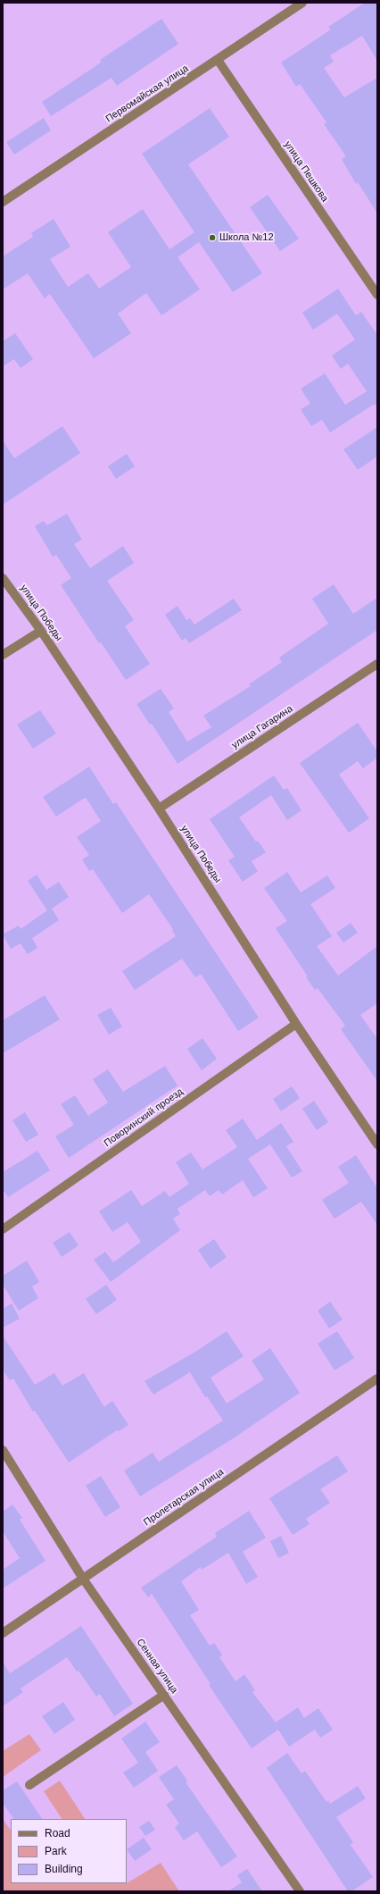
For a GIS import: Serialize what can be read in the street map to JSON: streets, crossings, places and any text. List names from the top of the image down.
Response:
{
  "streets": {
    "street": [
      "Первомайская улица",
      "улица Пешкова",
      "улица Победы",
      "улица Гагарина",
      "Поворинский проезд",
      "Пролетарская улица",
      "Сенная улица"
    ]
  },
  "crossings": [
    ["Первомайская улица", "улица Пешкова"],
    ["улица Победы", "улица Гагарина"],
    ["улица Победы", "Поворинский проезд"],
    ["Пролетарская улица", "Сенная улица"]
  ],
  "places": ["Школа №12"],
  "legend": ["Road", "Park", "Building"]
}
